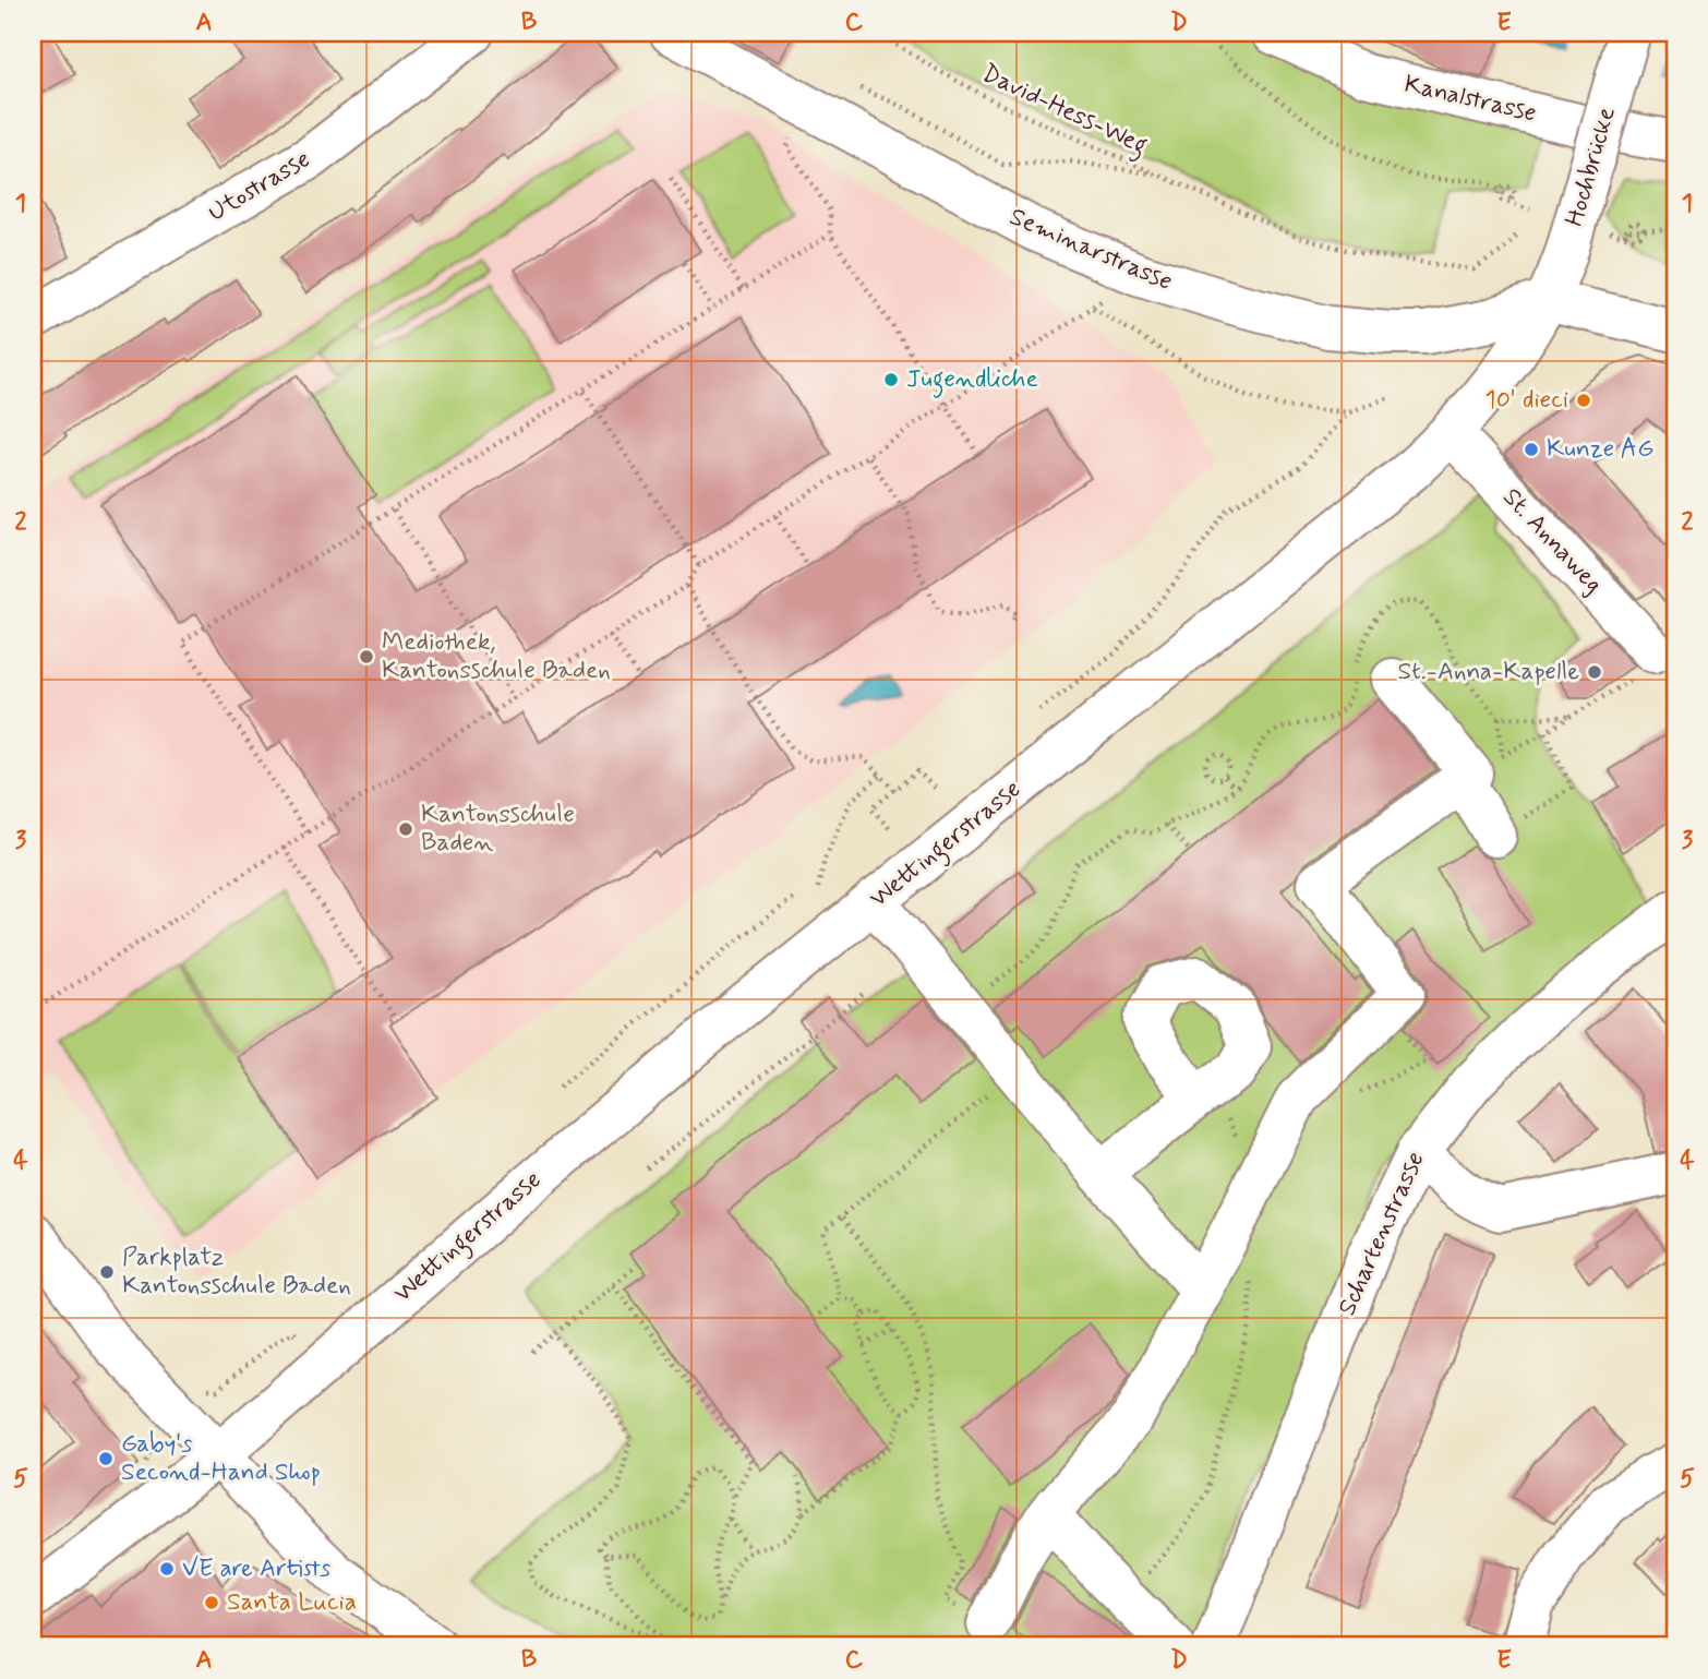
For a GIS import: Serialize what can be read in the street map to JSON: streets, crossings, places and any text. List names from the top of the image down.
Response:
{
  "streets": {
    "main road": [
      "Kanalstrasse",
      "Hochbrücke",
      "Utostrasse",
      "Seminarstrasse",
      "St. Annaweg",
      "Wettingerstrasse",
      "Schartenstrasse"
    ],
    "path": ["David-Hess-Weg"]
  },
  "crossings": [
    ["Hochbrücke", "Seminarstrasse"],
    ["Hochbrücke", "Wettingerstrasse"],
    ["Seminarstrasse", "Wettingerstrasse"],
    ["St. Annaweg", "Wettingerstrasse"]
  ],
  "places": [
    "Jugendliche",
    "10' dieci",
    "Kunze AG",
    "Mediothek, Kantonsschule Baden",
    "St.-Anna-Kapelle",
    "Kantonsschule Baden",
    "Parkplatz Kantonsschule Baden",
    "Gaby's Second-Hand Shop",
    "VE are Artists",
    "Santa Lucia"
  ],
  "grid": {
    "columns": [
      "A",
      "B",
      "C",
      "D",
      "E"
    ],
    "rows": [
      "1",
      "2",
      "3",
      "4",
      "5"
    ]
  }
}
